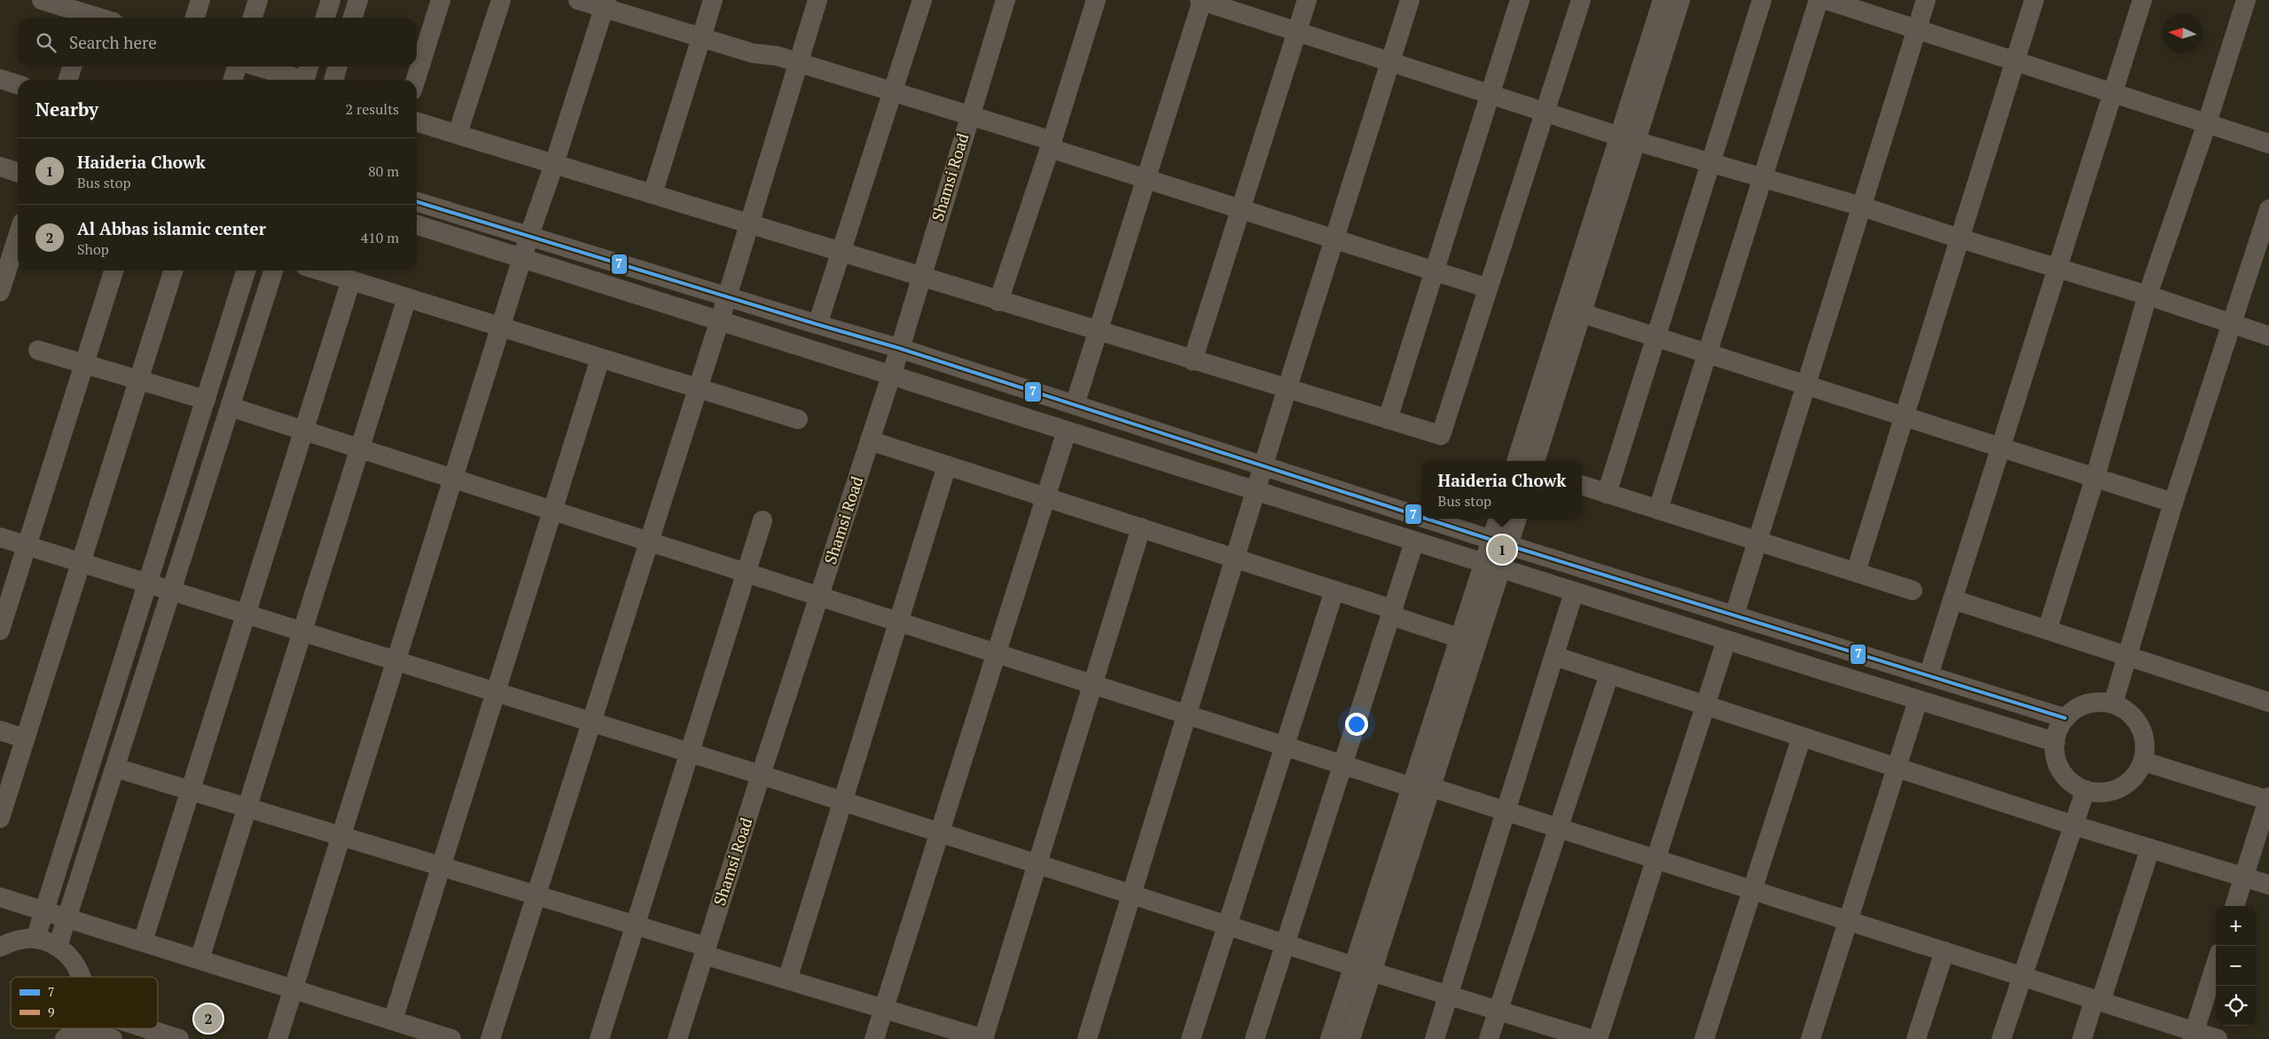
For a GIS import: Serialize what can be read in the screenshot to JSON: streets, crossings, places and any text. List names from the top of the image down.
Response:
{
  "streets": {
    "street": ["Shamsi Road"]
  },
  "lines": ["transit line 7"],
  "legend": ["7", "9"],
  "north": "left",
  "page": {
    "search": "Search here",
    "heading": ["Nearby", "2 results"],
    "list": [
      {
        "mark": "1",
        "name": "Haideria Chowk",
        "note": "Bus stop",
        "value": "80 m"
      },
      {
        "mark": "2",
        "name": "Al Abbas islamic center",
        "note": "Shop",
        "value": "410 m"
      }
    ],
    "popup": ["Haideria Chowk", "Bus stop"],
    "pins": ["1", "2"],
    "map_buttons": ["+", "−"]
  }
}
